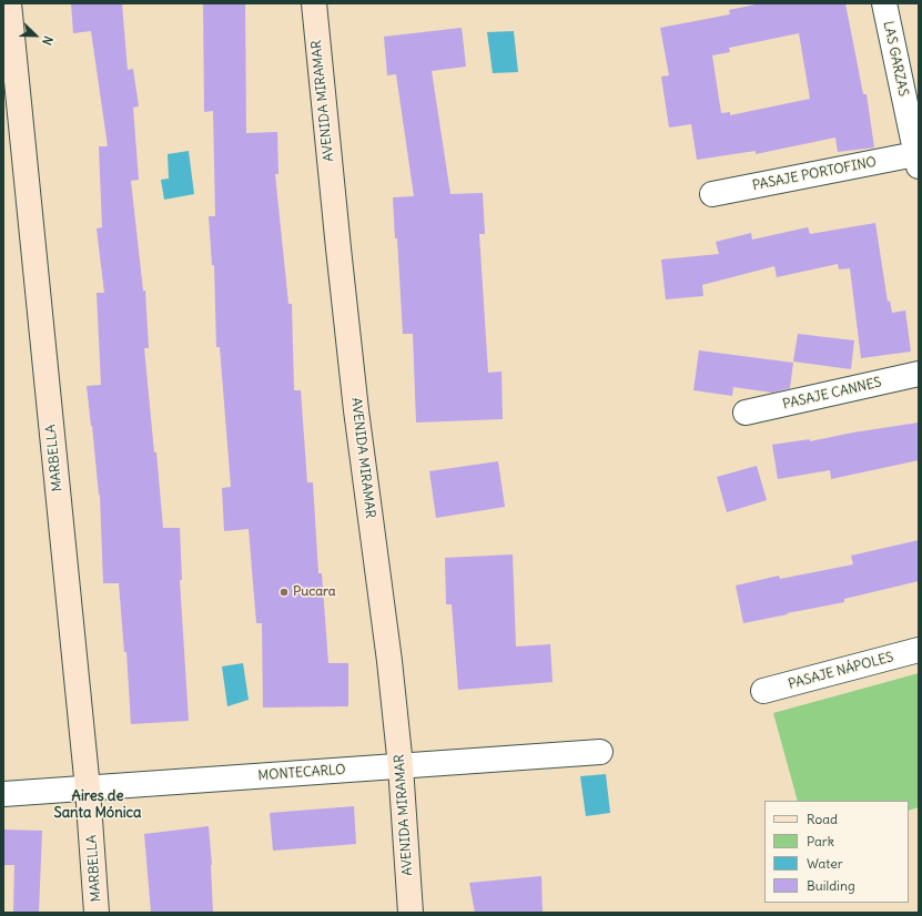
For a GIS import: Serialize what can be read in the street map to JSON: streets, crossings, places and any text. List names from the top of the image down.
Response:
{
  "streets": {
    "street": [
      "LAS GARZAS",
      "AVENIDA MIRAMAR",
      "PASAJE PORTOFINO",
      "PASAJE CANNES",
      "MARBELLA",
      "PASAJE NÁPOLES",
      "MONTECARLO"
    ]
  },
  "crossings": [
    ["LAS GARZAS", "PASAJE PORTOFINO"],
    ["AVENIDA MIRAMAR", "MONTECARLO"],
    ["MARBELLA", "MONTECARLO"]
  ],
  "districts": ["Aires de Santa Mónica"],
  "places": ["Pucara"],
  "legend": [
    "Road",
    "Park",
    "Water",
    "Building"
  ],
  "north": "bottom right"
}
